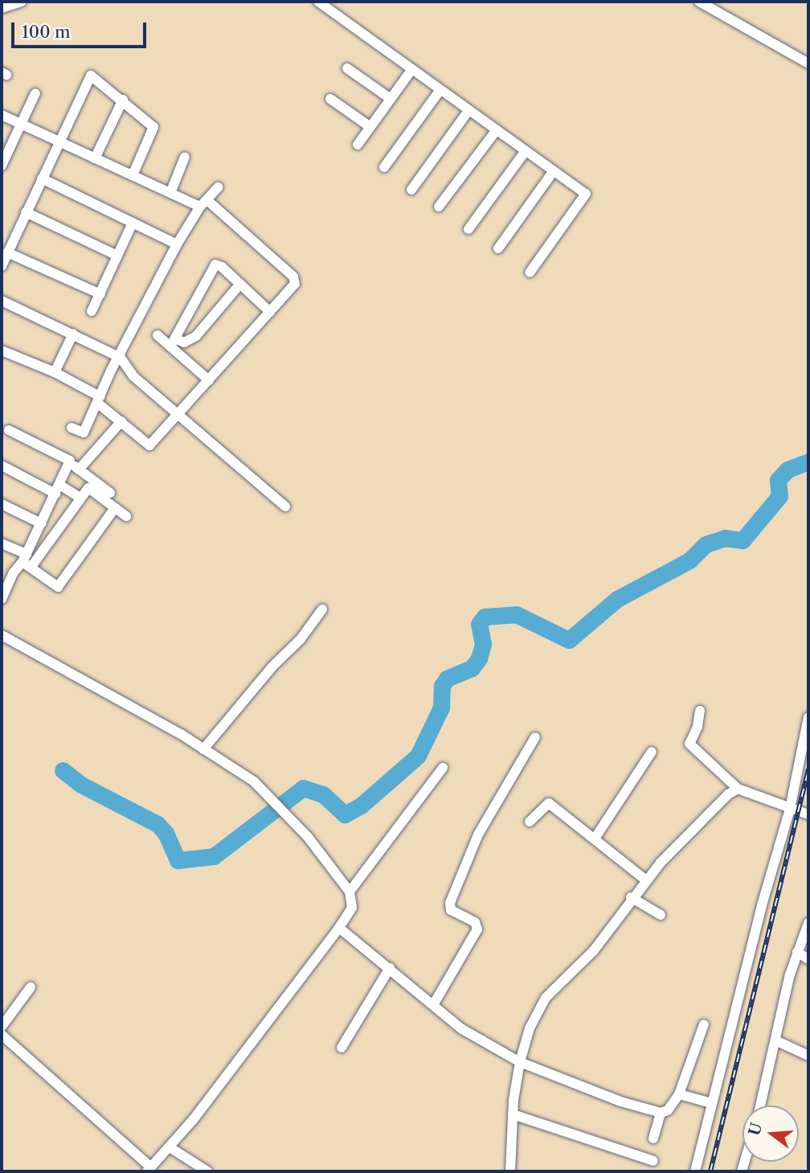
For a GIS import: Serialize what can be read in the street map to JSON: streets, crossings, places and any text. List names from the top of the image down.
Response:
{
  "scale_bar": "100 m",
  "north": "left"
}
